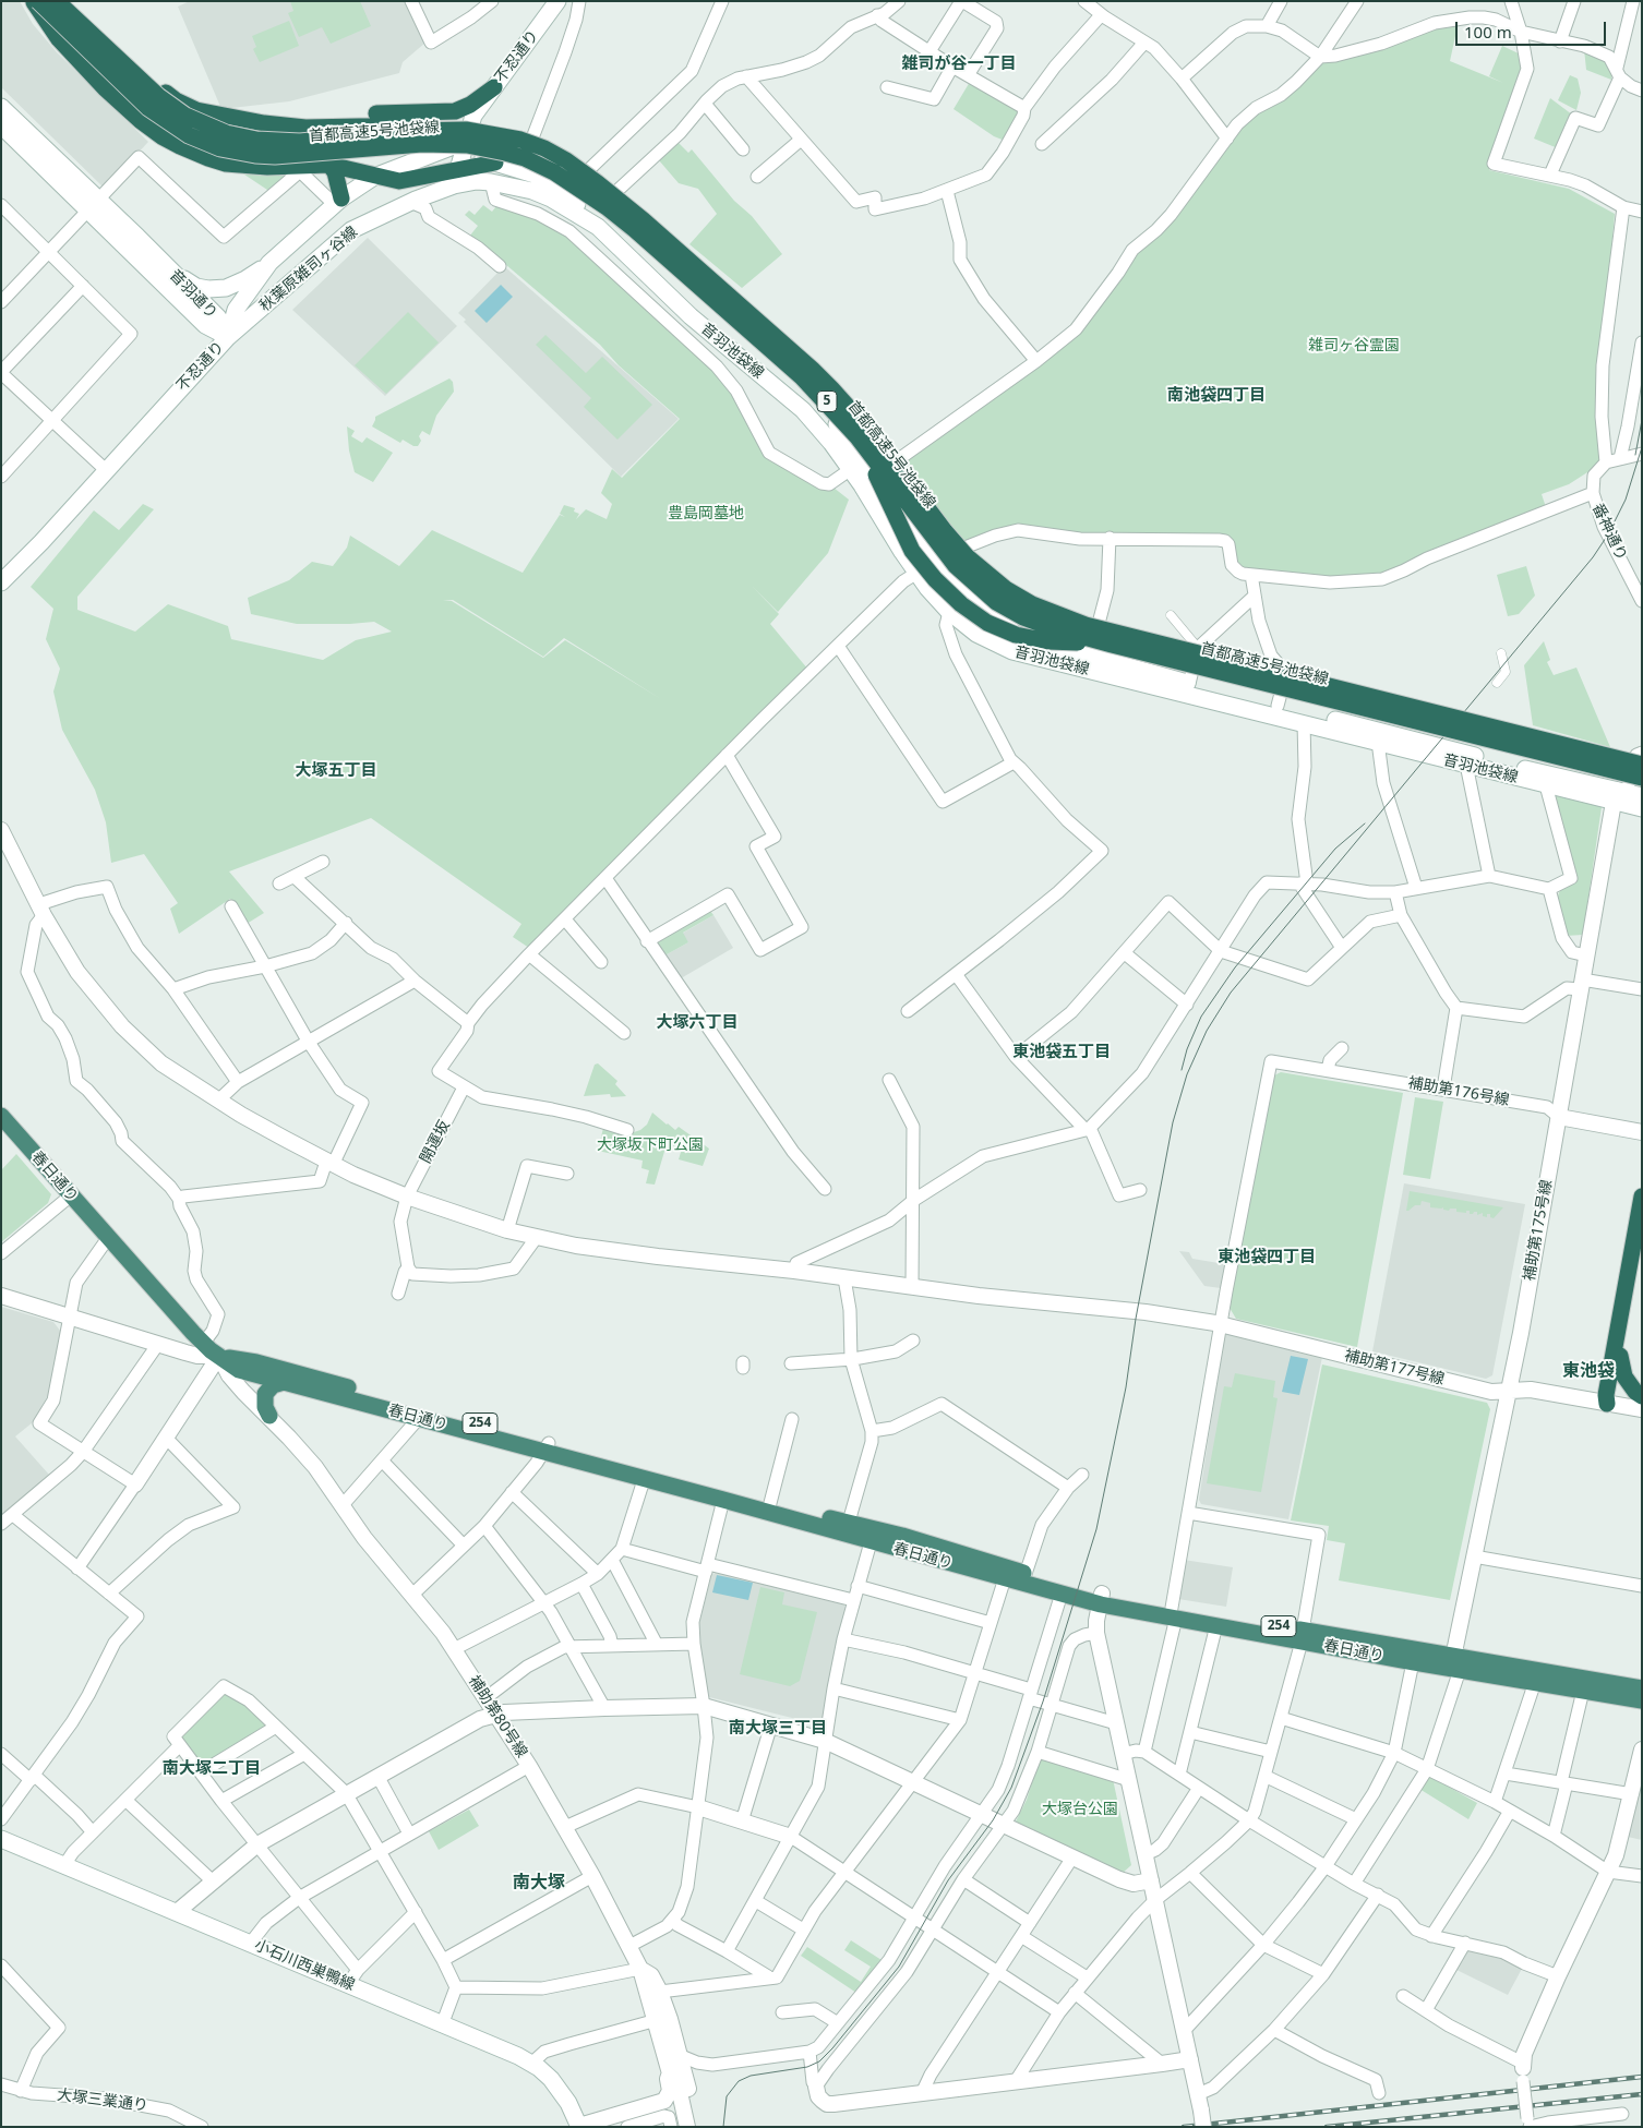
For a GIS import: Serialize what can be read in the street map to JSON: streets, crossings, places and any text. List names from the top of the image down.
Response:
{
  "streets": {
    "highway": [
      "首都高速5号池袋線",
      "5",
      "春日通り",
      "254"
    ],
    "main road": [
      "不忍通り",
      "秋葉原雑司ヶ谷線",
      "音羽通り",
      "音羽池袋線",
      "小石川西巣鴨線"
    ],
    "street": [
      "番神通り",
      "補助第176号線",
      "開運坂",
      "補助第175号線",
      "補助第177号線",
      "補助第80号線",
      "大塚三業通り"
    ]
  },
  "crossings": [
    ["不忍通り", "秋葉原雑司ヶ谷線"],
    ["不忍通り", "音羽通り"],
    ["不忍通り", "音羽池袋線"],
    ["秋葉原雑司ヶ谷線", "音羽通り"],
    ["秋葉原雑司ヶ谷線", "音羽池袋線"],
    ["音羽池袋線", "補助第175号線"],
    ["補助第176号線", "補助第175号線"],
    ["補助第176号線", "補助第177号線"],
    ["開運坂", "補助第177号線"],
    ["春日通り", "補助第175号線"],
    ["春日通り", "補助第80号線"],
    ["補助第175号線", "補助第177号線"]
  ],
  "districts": [
    "雑司が谷一丁目",
    "南池袋四丁目",
    "大塚五丁目",
    "大塚六丁目",
    "東池袋五丁目",
    "東池袋四丁目",
    "東池袋",
    "南大塚三丁目",
    "南大塚二丁目",
    "南大塚"
  ],
  "parks": [
    "雑司ヶ谷霊園",
    "豊島岡墓地",
    "大塚坂下町公園",
    "大塚台公園"
  ],
  "scale_bar": "100 m"
}
